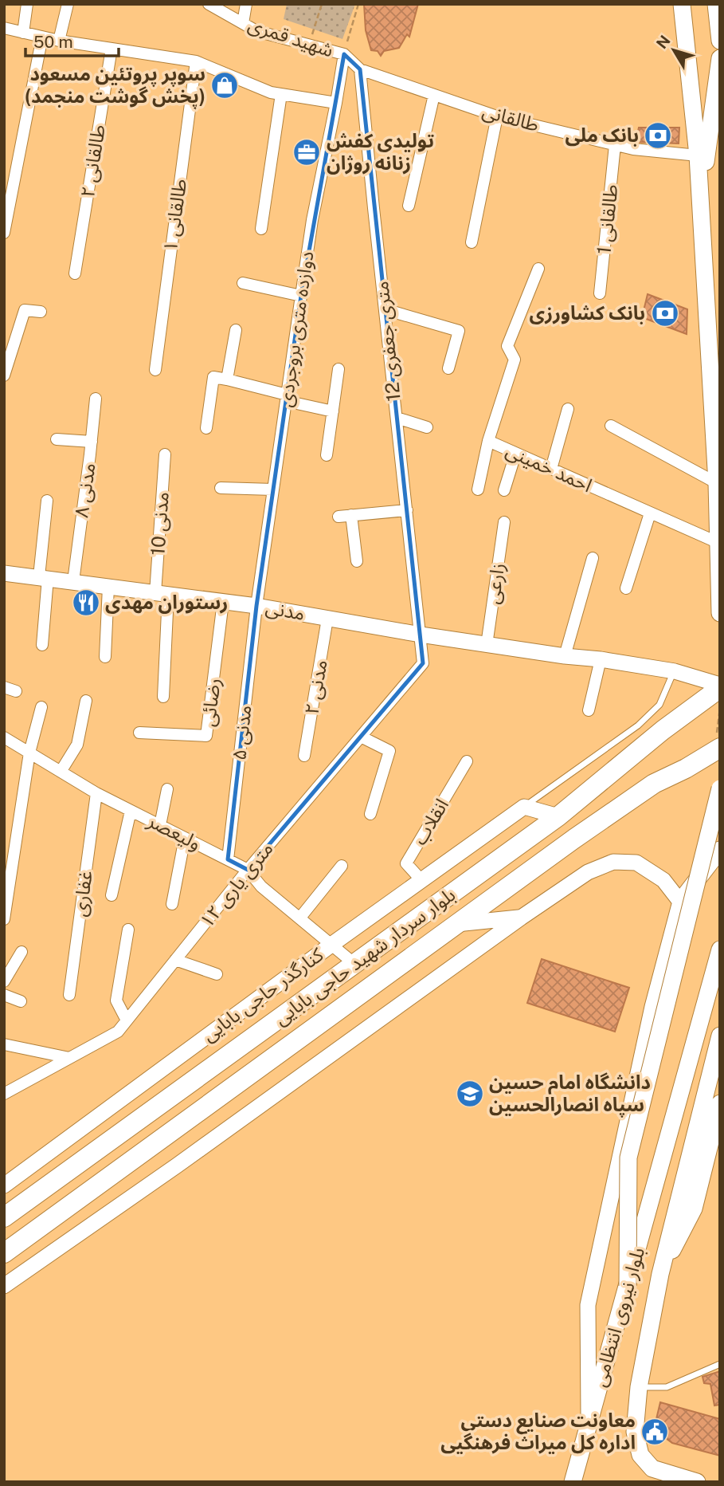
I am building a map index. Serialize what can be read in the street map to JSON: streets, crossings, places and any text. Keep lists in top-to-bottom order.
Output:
{
  "streets": {
    "highway": ["بلوار سردار شهید حاجی بابایی"],
    "main road": ["مدنی", "کنارگذر حاجی بابایی", "بلوار نیروی انتظامی"],
    "street": [
      "شهید قمری",
      "طالقانی",
      "طالقانی ۲",
      "طالقانی ۱",
      "طالقانی 1",
      "دوازده متری بروجردی",
      "12 متری جعفری",
      "احمد خمینی",
      "مدنی ۸",
      "مدنی 10",
      "زارعی",
      "مدنی ۲",
      "رضائی",
      "مدنی ۵",
      "انقلاب",
      "ولیعصر",
      "۱۲ متری یاری",
      "غفاری"
    ]
  },
  "crossings": [
    ["شهید قمری", "دوازده متری بروجردی"],
    ["طالقانی", "طالقانی 1"],
    ["طالقانی", "12 متری جعفری"],
    ["دوازده متری بروجردی", "مدنی"],
    ["دوازده متری بروجردی", "مدنی ۵"],
    ["12 متری جعفری", "مدنی"],
    ["12 متری جعفری", "۱۲ متری یاری"],
    ["مدنی ۸", "مدنی"],
    ["مدنی 10", "مدنی"],
    ["زارعی", "مدنی"],
    ["مدنی", "مدنی ۲"],
    ["مدنی", "رضائی"],
    ["مدنی", "مدنی ۵"],
    ["مدنی", "۱۲ متری یاری"],
    ["مدنی", "بلوار سردار شهید حاجی بابایی"],
    ["مدنی ۵", "ولیعصر"],
    ["انقلاب", "کنارگذر حاجی بابایی"],
    ["ولیعصر", "۱۲ متری یاری"],
    ["ولیعصر", "غفاری"],
    ["ولیعصر", "بلوار سردار شهید حاجی بابایی"],
    ["ولیعصر", "کنارگذر حاجی بابایی"]
  ],
  "places": {
    "shop": ["سوپر پروتئین مسعود (پخش گوشت منجمد)"],
    "bank": ["بانک ملی", "بانک کشاورزی"],
    "office": ["تولیدی کفش زنانه روژان"],
    "restaurant": ["رستوران مهدی"],
    "school or university": ["دانشگاه امام حسین سپاه انصارالحسین"],
    "public building": ["معاونت صنایع دستی اداره کل میراث فرهنگیی"]
  },
  "scale_bar": "50 m",
  "north": "top left"
}
